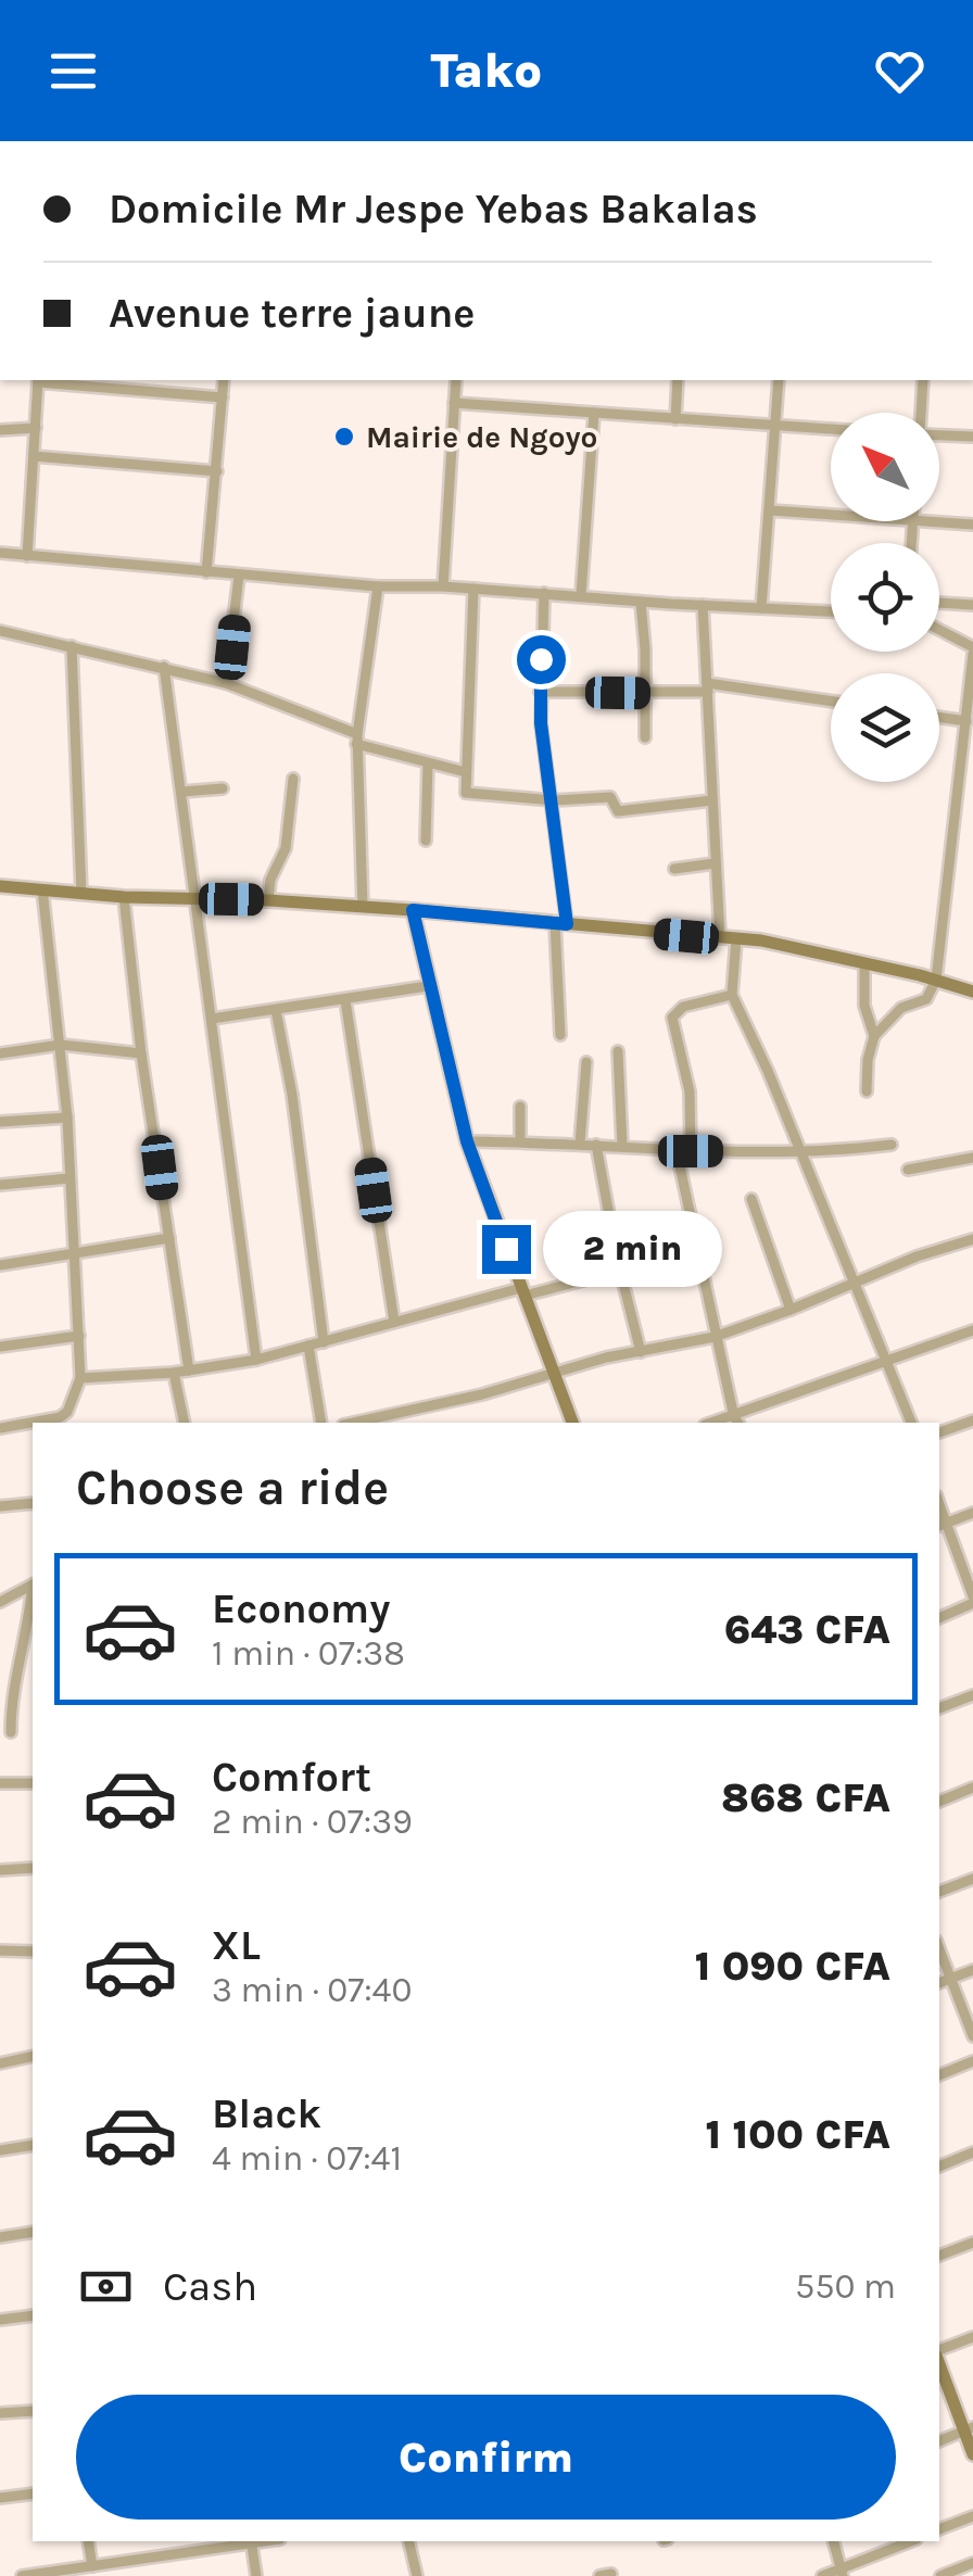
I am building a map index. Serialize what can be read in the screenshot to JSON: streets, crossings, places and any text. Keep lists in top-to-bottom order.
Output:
{
  "places": ["Mairie de Ngoyo"],
  "north": "top left",
  "page": {
    "header": "Tako",
    "banner": ["Domicile Mr Jespe Yebas Bakalas", "Avenue terre jaune"],
    "bubble": "2 min",
    "heading": "Choose a ride",
    "list": [
      {
        "name": "Economy",
        "note": "1 min · 07:38",
        "value": "643 CFA"
      },
      {
        "name": "Comfort",
        "note": "2 min · 07:39",
        "value": "868 CFA"
      },
      {
        "name": "XL",
        "note": "3 min · 07:40",
        "value": "1 090 CFA"
      },
      {
        "name": "Black",
        "note": "4 min · 07:41",
        "value": "1 100 CFA"
      }
    ],
    "pay": ["Cash", "550 m"],
    "buttons": "Confirm"
  }
}
